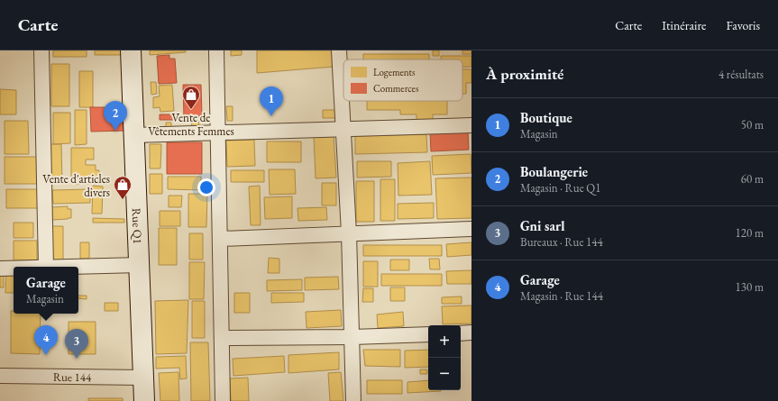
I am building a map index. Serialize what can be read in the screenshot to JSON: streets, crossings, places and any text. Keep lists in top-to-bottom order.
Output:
{
  "streets": {
    "street": ["Rue Q1", "Rue 144"]
  },
  "crossings": [
    ["Rue Q1", "Rue 144"]
  ],
  "places": {
    "shop": ["Vente de Vêtements Femmes", "Vente d'articles divers"]
  },
  "legend": ["Logements", "Commerces"],
  "page": {
    "header": "Carte",
    "nav": ["Carte", "Itinéraire", "Favoris"],
    "heading": ["À proximité", "4 résultats"],
    "pins": [
      "1",
      "2",
      "4",
      "3"
    ],
    "list": [
      {
        "mark": "1",
        "name": "Boutique",
        "note": "Magasin",
        "value": "50 m"
      },
      {
        "mark": "2",
        "name": "Boulangerie",
        "note": "Magasin · Rue Q1",
        "value": "60 m"
      },
      {
        "mark": "3",
        "name": "Gni sarl",
        "note": "Bureaux · Rue 144",
        "value": "120 m"
      },
      {
        "mark": "4",
        "name": "Garage",
        "note": "Magasin · Rue 144",
        "value": "130 m"
      }
    ],
    "popup": ["Garage", "Magasin"],
    "map_buttons": ["+", "−"]
  }
}
